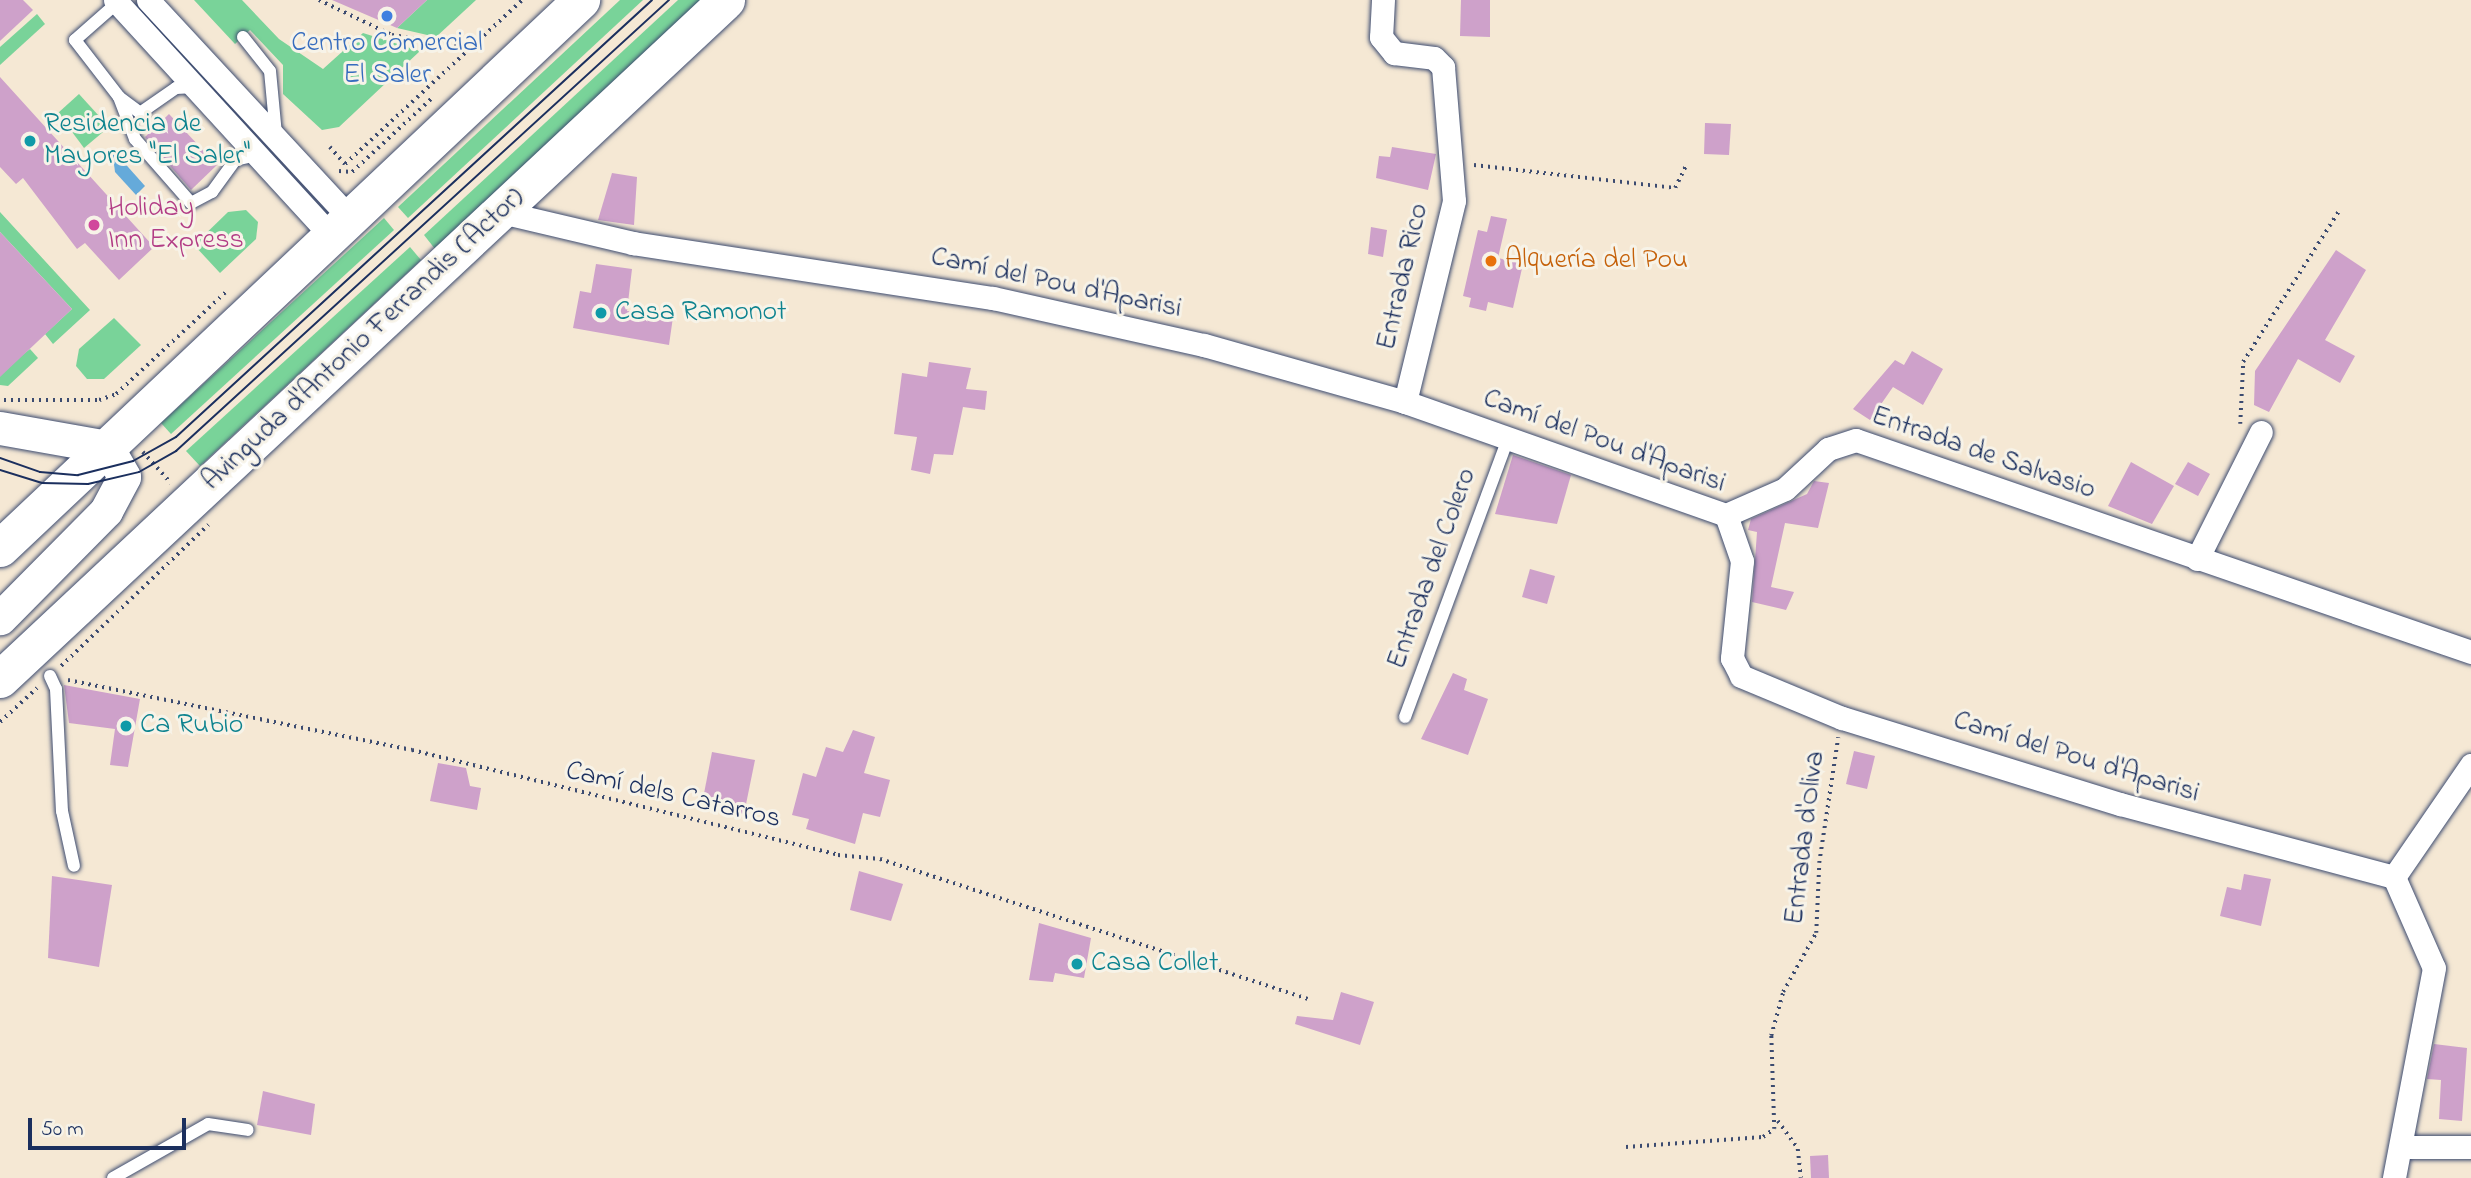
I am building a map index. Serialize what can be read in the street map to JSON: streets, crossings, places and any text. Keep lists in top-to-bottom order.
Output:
{
  "streets": {
    "main road": ["Avinguda d'Antonio Ferrandis (Actor)"],
    "street": ["Entrada Rico", "Camí del Pou d'Aparisi", "Entrada de Salvasio"],
    "lane": ["Entrada del Colero"],
    "path": ["Camí dels Catarros", "Entrada d'Oliva"]
  },
  "crossings": [
    ["Entrada Rico", "Camí del Pou d'Aparisi"],
    ["Camí del Pou d'Aparisi", "Avinguda d'Antonio Ferrandis (Actor)"],
    ["Camí del Pou d'Aparisi", "Entrada de Salvasio"],
    ["Camí del Pou d'Aparisi", "Entrada del Colero"],
    ["Camí del Pou d'Aparisi", "Entrada d'Oliva"]
  ],
  "places": [
    "Centro Comercial El Saler",
    "Residencia de Mayores \"El Saler\"",
    "Holiday Inn Express",
    "Alquería del Pou",
    "Casa Ramonot",
    "Ca Rubio",
    "Casa Collet"
  ],
  "scale_bar": "50 m"
}
